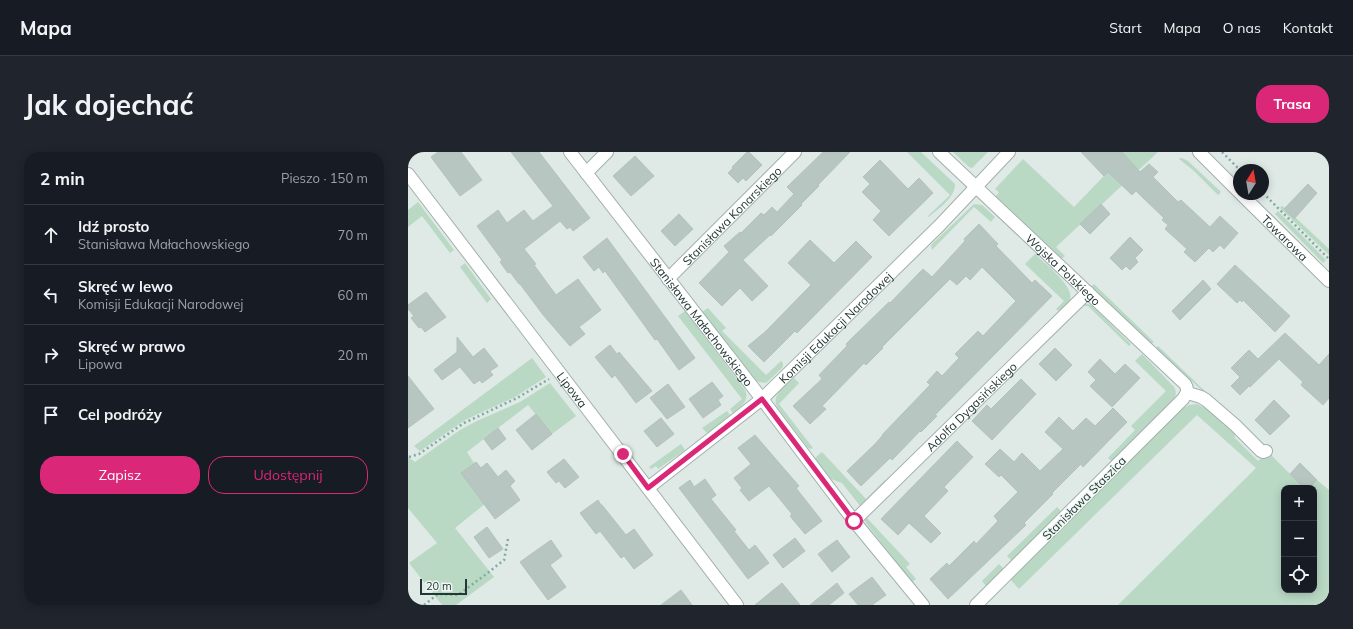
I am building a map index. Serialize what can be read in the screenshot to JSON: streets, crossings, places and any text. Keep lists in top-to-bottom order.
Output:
{
  "streets": {
    "street": [
      "Stanisława Konarskiego",
      "Towarowa",
      "Wojska Polskiego",
      "Stanisława Małachowskiego",
      "Komisji Edukacji Narodowej",
      "Lipowa",
      "Adolfa Dygasińskiego",
      "Stanisława Staszica"
    ]
  },
  "crossings": [
    ["Stanisława Konarskiego", "Stanisława Małachowskiego"],
    ["Wojska Polskiego", "Komisji Edukacji Narodowej"],
    ["Wojska Polskiego", "Adolfa Dygasińskiego"],
    ["Wojska Polskiego", "Stanisława Staszica"],
    ["Stanisława Małachowskiego", "Komisji Edukacji Narodowej"],
    ["Stanisława Małachowskiego", "Adolfa Dygasińskiego"],
    ["Komisji Edukacji Narodowej", "Lipowa"]
  ],
  "scale_bar": "20 m",
  "north": "top",
  "page": {
    "header": "Mapa",
    "nav": [
      "Start",
      "Mapa",
      "O nas",
      "Kontakt"
    ],
    "buttons": [
      "Trasa",
      ["Zapisz", "Udostępnij"]
    ],
    "title": "Jak dojechać",
    "heading": ["2 min", "Pieszo · 150 m"],
    "list": [
      ["Idź prosto", "Stanisława Małachowskiego", "70 m"],
      ["Skręć w lewo", "Komisji Edukacji Narodowej", "60 m"],
      ["Skręć w prawo", "Lipowa", "20 m"],
      "Cel podróży"
    ],
    "map_buttons": ["+", "−"],
    "scale": "20 m"
  }
}
